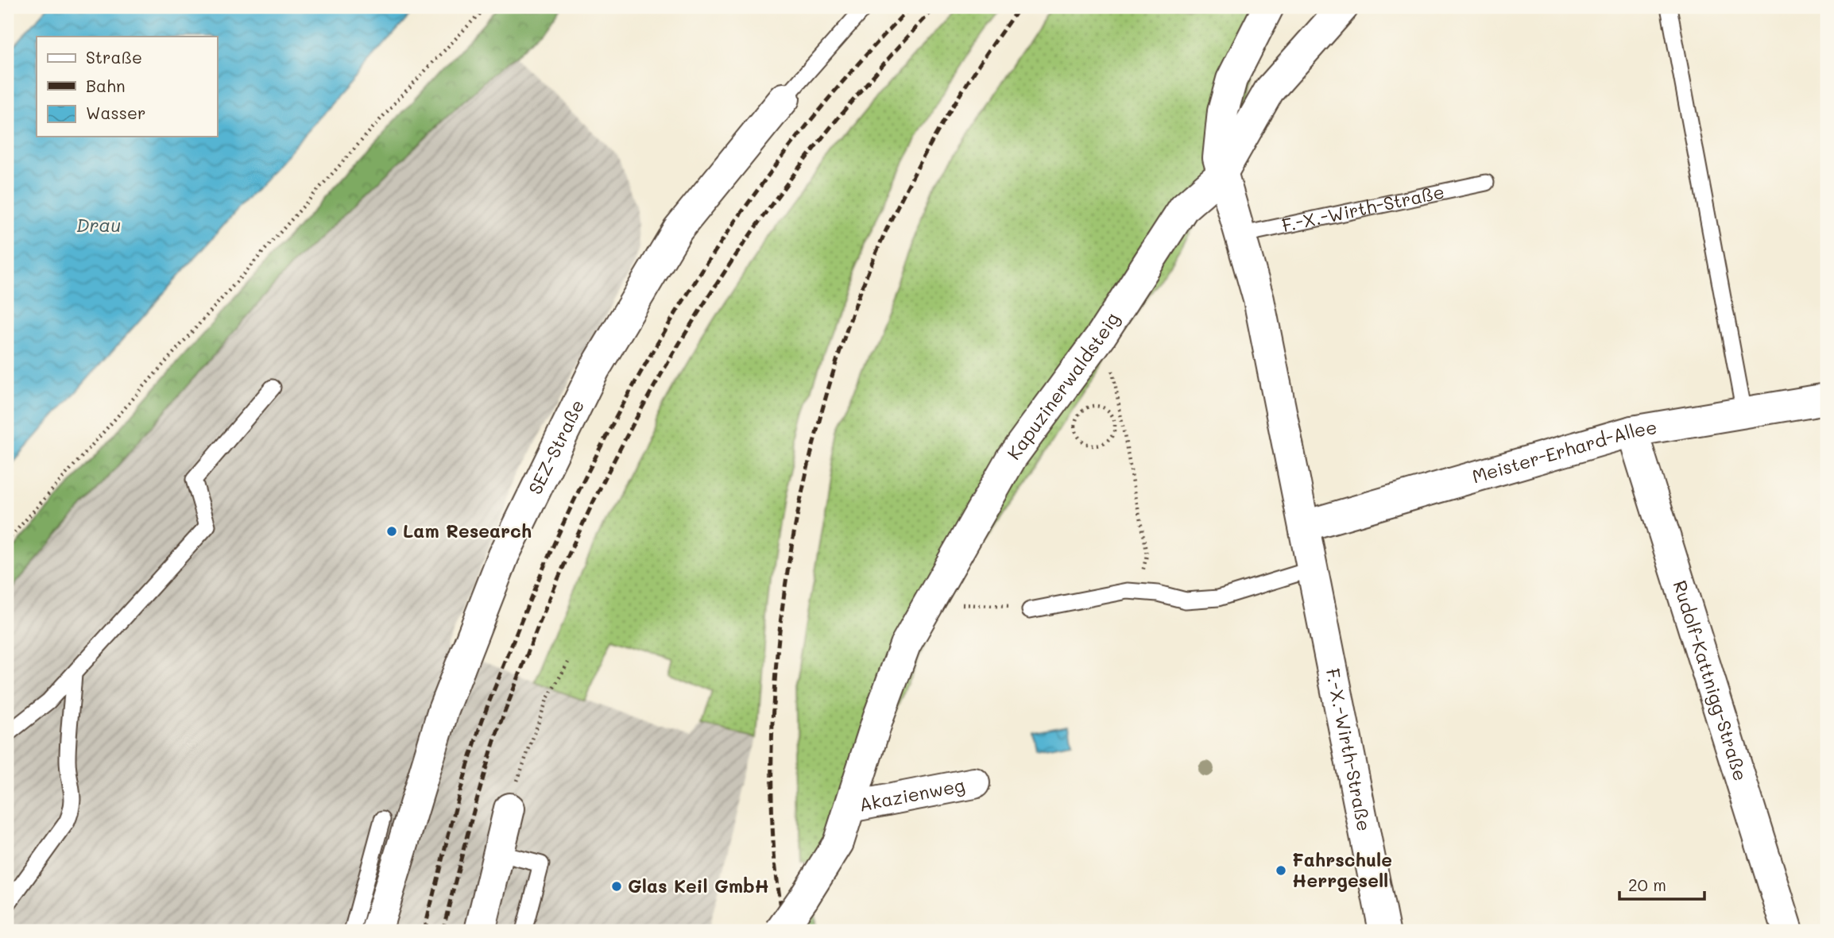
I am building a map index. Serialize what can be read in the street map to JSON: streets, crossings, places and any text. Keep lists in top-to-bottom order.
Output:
{
  "streets": {
    "street": [
      "F.-X.-Wirth-Straße",
      "Kapuzinerwaldsteig",
      "SEZ-Straße",
      "Meister-Erhard-Allee",
      "Rudolf-Kattnigg-Straße",
      "Akazienweg"
    ]
  },
  "crossings": [
    ["F.-X.-Wirth-Straße", "Kapuzinerwaldsteig"],
    ["F.-X.-Wirth-Straße", "Meister-Erhard-Allee"],
    ["Kapuzinerwaldsteig", "Akazienweg"],
    ["Meister-Erhard-Allee", "Rudolf-Kattnigg-Straße"]
  ],
  "water": ["Drau"],
  "places": ["Lam Research", "Fahrschule Herrgesell", "Glas Keil GmbH"],
  "legend": ["Straße", "Bahn", "Wasser"],
  "scale_bar": "20 m"
}
